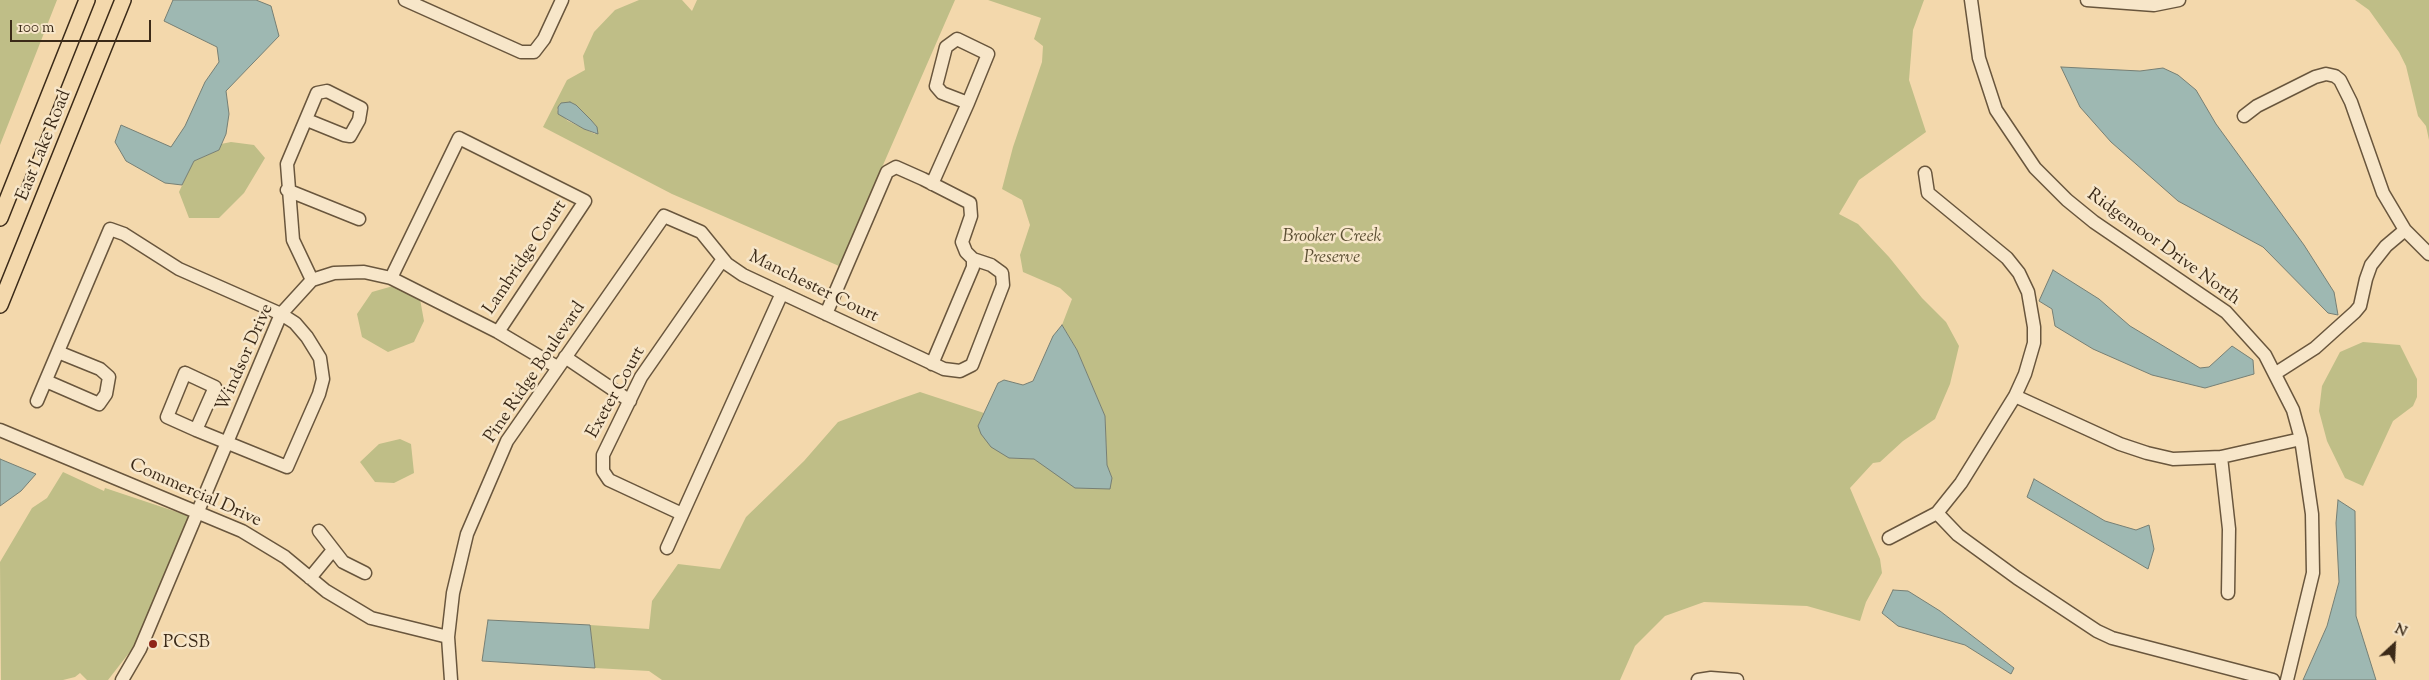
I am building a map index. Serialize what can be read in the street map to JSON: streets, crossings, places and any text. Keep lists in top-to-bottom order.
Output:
{
  "streets": {
    "main road": ["East Lake Road"],
    "street": [
      "Ridgemoor Drive North",
      "Lambridge Court",
      "Manchester Court",
      "Windsor Drive",
      "Pine Ridge Boulevard",
      "Exeter Court",
      "Commercial Drive"
    ]
  },
  "crossings": [
    ["Manchester Court", "Pine Ridge Boulevard"],
    ["Manchester Court", "Exeter Court"],
    ["Windsor Drive", "Commercial Drive"],
    ["Pine Ridge Boulevard", "Commercial Drive"]
  ],
  "parks": ["Brooker Creek Preserve"],
  "places": ["PCSB"],
  "scale_bar": "100 m",
  "north": "top right"
}
